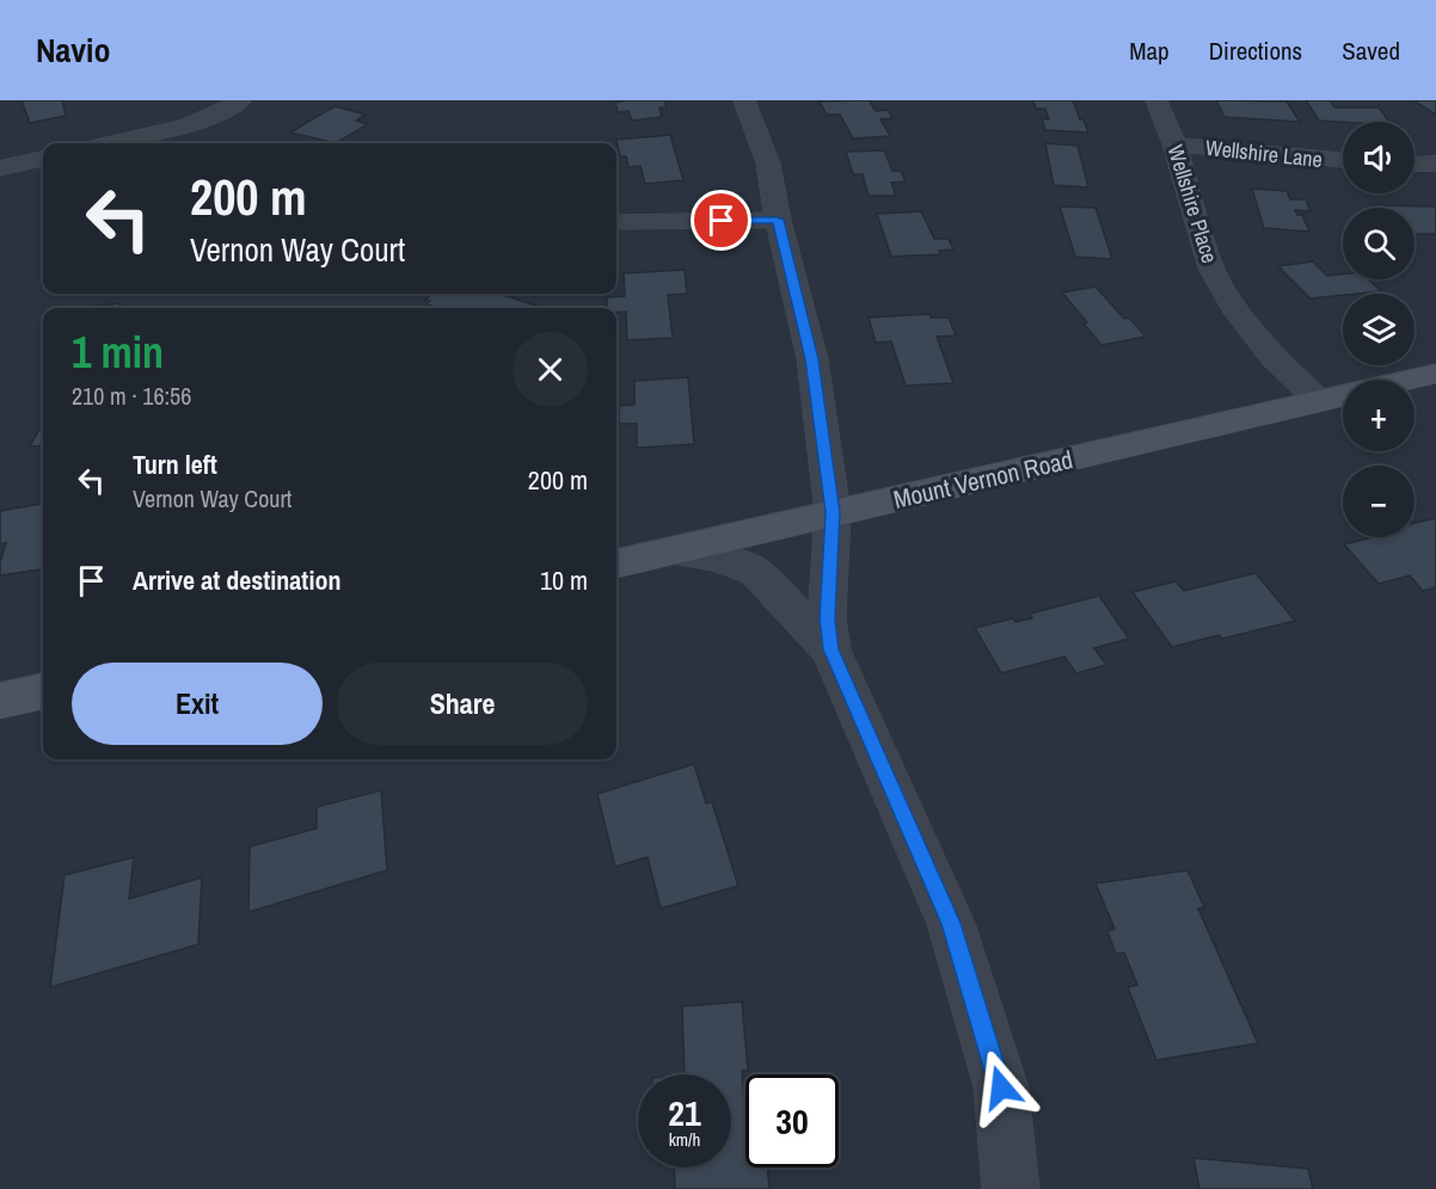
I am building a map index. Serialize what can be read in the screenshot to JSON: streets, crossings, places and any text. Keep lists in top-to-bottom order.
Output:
{
  "streets": {
    "main road": ["Mount Vernon Road"],
    "street": ["Wellshire Lane", "Wellshire Place"]
  },
  "crossings": [
    ["Wellshire Lane", "Wellshire Place"],
    ["Wellshire Place", "Mount Vernon Road"]
  ],
  "page": {
    "header": "Navio",
    "nav": ["Map", "Directions", "Saved"],
    "map_buttons": ["+", "−"],
    "turn": ["200 m", "Vernon Way Court"],
    "heading": ["1 min", "210 m · 16:56"],
    "list": [
      {
        "name": "Turn left",
        "note": "Vernon Way Court",
        "value": "200 m"
      },
      {
        "name": "Arrive at destination",
        "value": "10 m"
      }
    ],
    "buttons": ["Exit", "Share"],
    "speed": "21 km/h",
    "limit": "30"
  }
}
